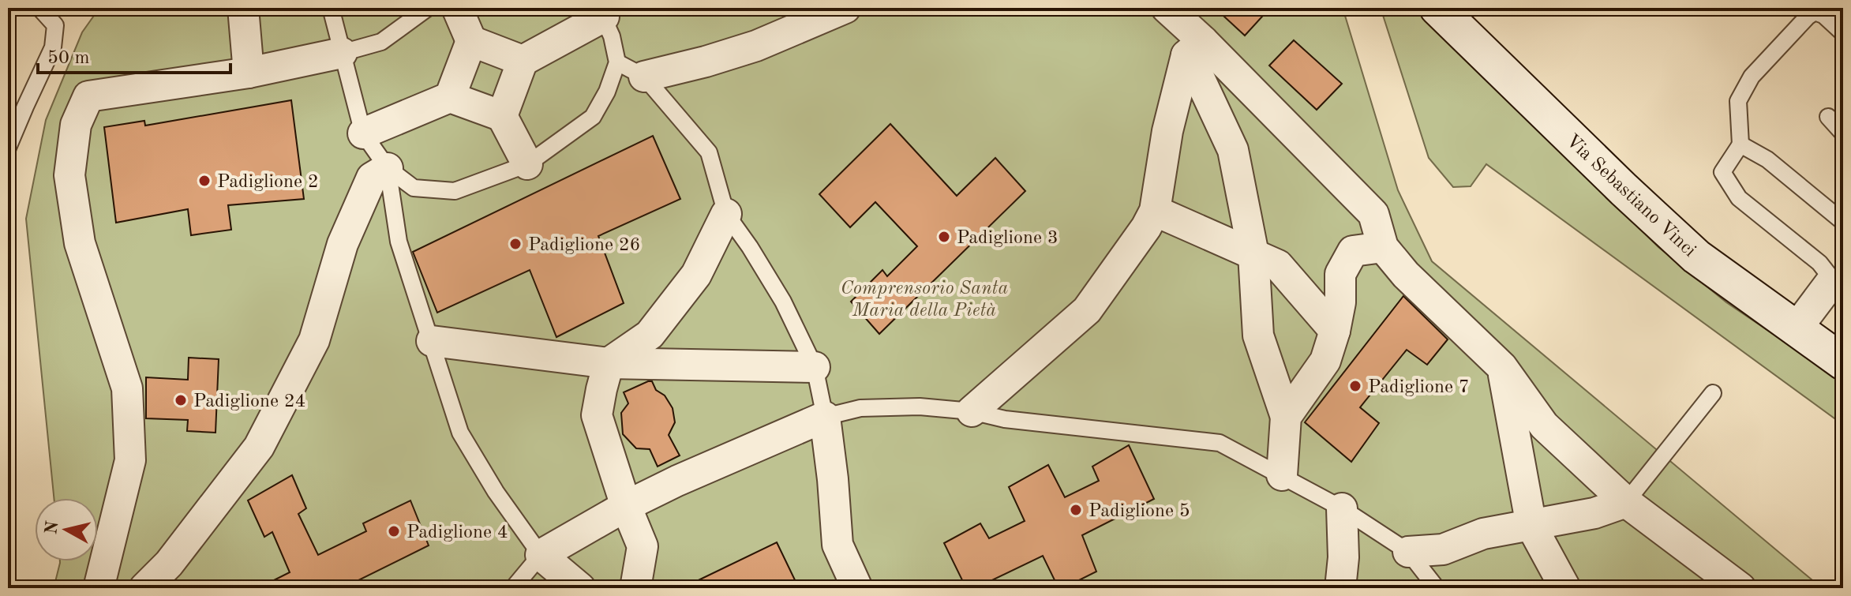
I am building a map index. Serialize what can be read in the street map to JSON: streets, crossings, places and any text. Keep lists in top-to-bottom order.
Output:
{
  "streets": {
    "street": ["Via Sebastiano Vinci"]
  },
  "parks": ["Comprensorio Santa Maria della Pietà"],
  "places": [
    "Padiglione 2",
    "Padiglione 3",
    "Padiglione 26",
    "Padiglione 7",
    "Padiglione 24",
    "Padiglione 5",
    "Padiglione 4"
  ],
  "scale_bar": "50 m",
  "north": "left"
}
